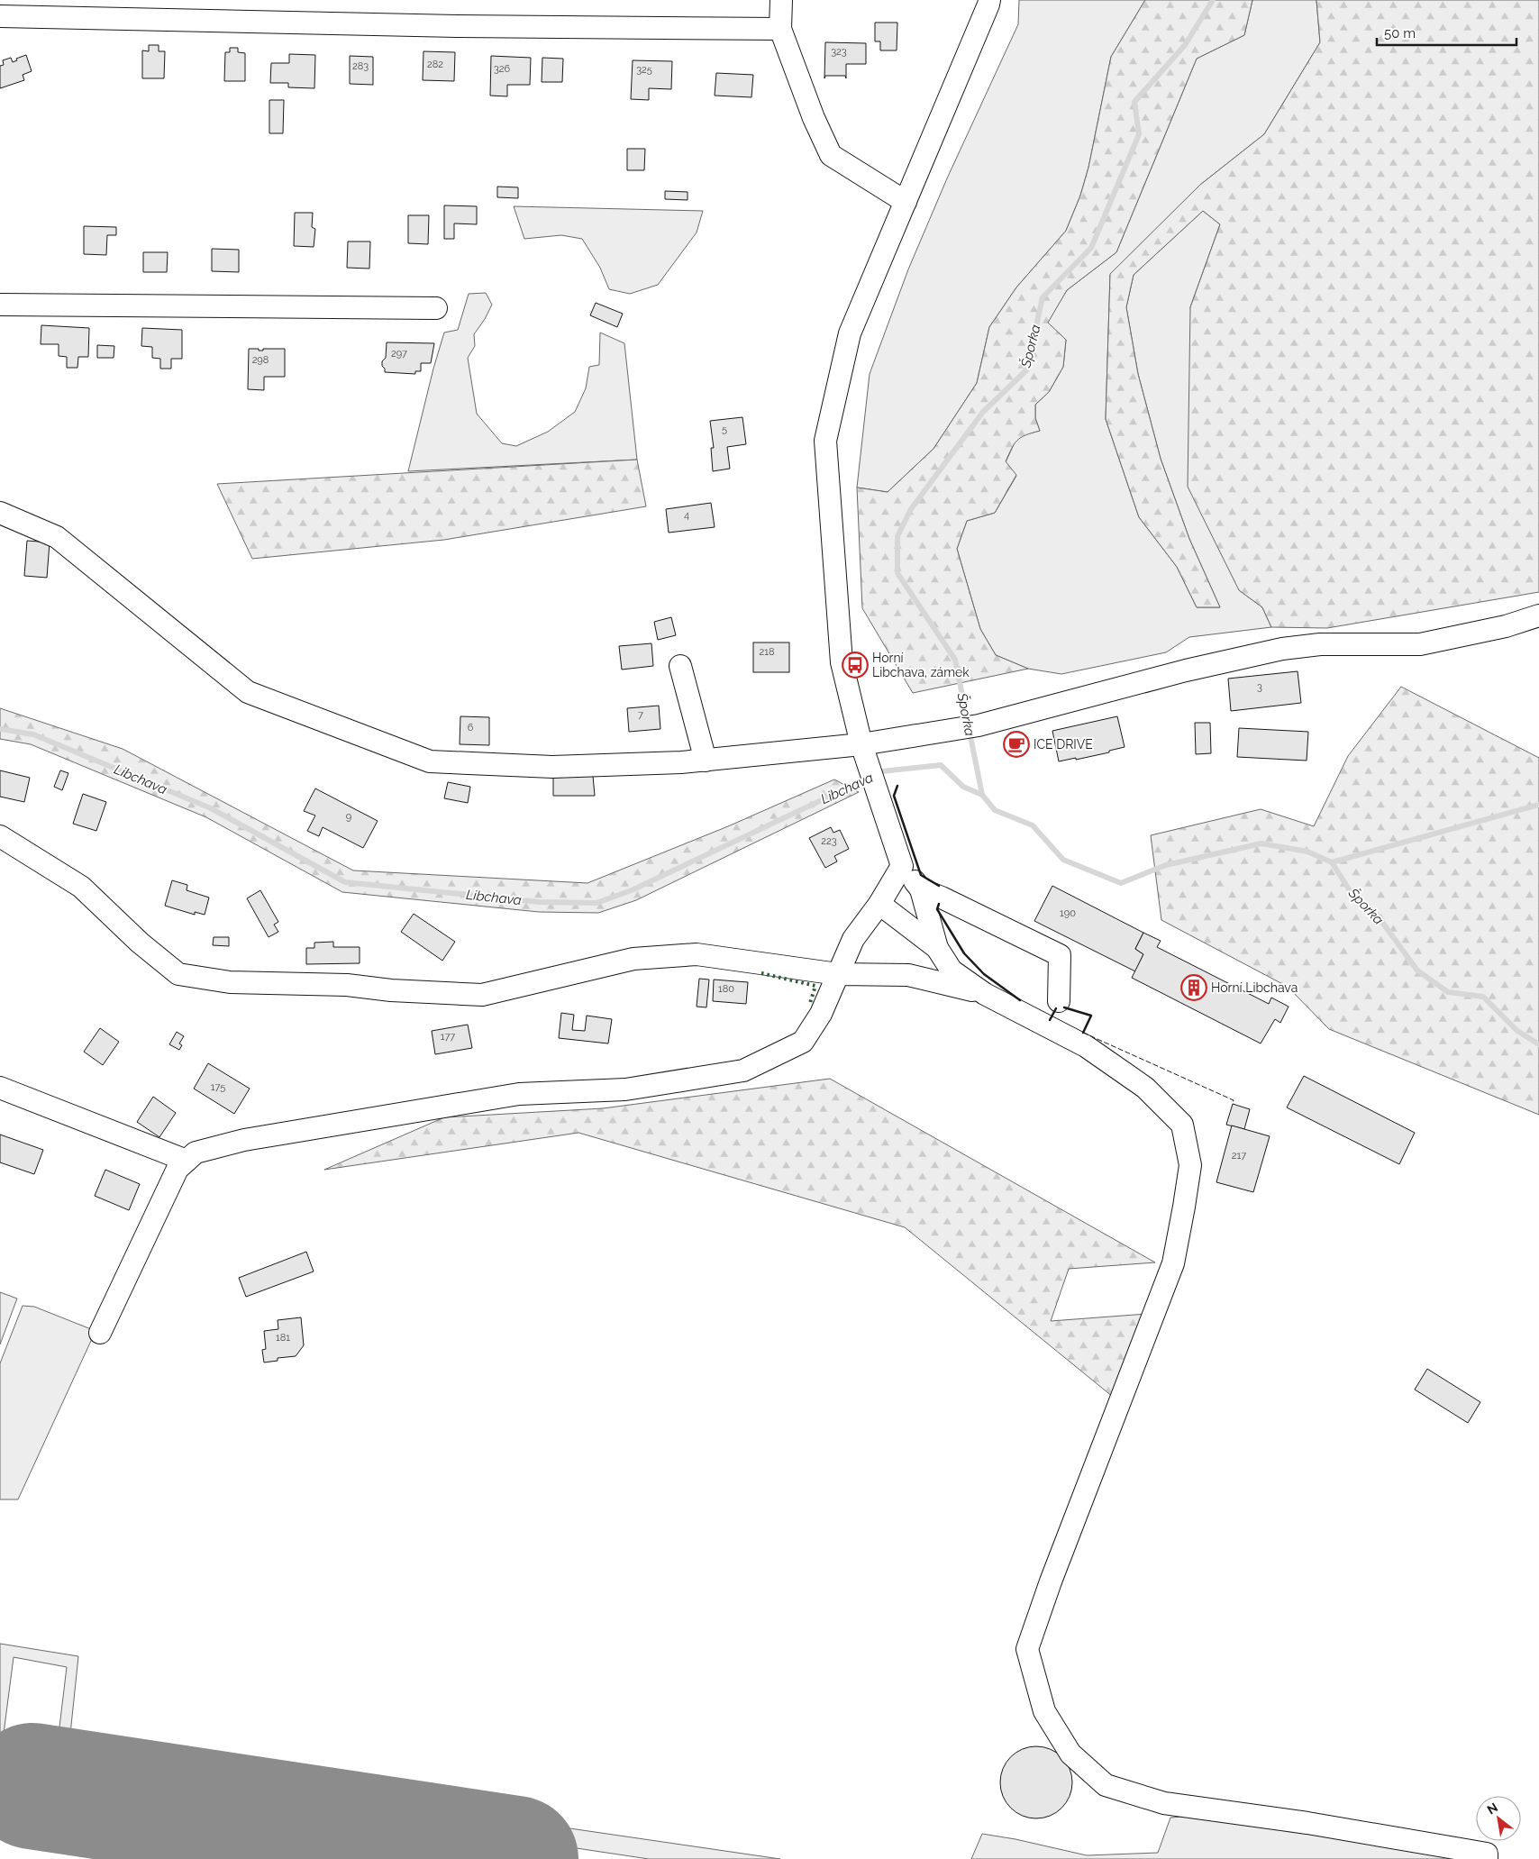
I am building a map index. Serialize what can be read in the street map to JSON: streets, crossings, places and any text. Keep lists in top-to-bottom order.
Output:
{
  "water": ["Šporka", "Libchava"],
  "places": {
    "bus stop": ["Horní Libchava, zámek"],
    "cafe": ["ICE DRIVE"],
    "building": ["Horní Libchava"]
  },
  "house_numbers": [
    "323",
    "282",
    "283",
    "326",
    "325",
    "297",
    "298",
    "5",
    "4",
    "218",
    "3",
    "7",
    "6",
    "9",
    "223",
    "190",
    "180",
    "177",
    "175",
    "217",
    "181"
  ],
  "scale_bar": "50 m",
  "north": "top left"
}
